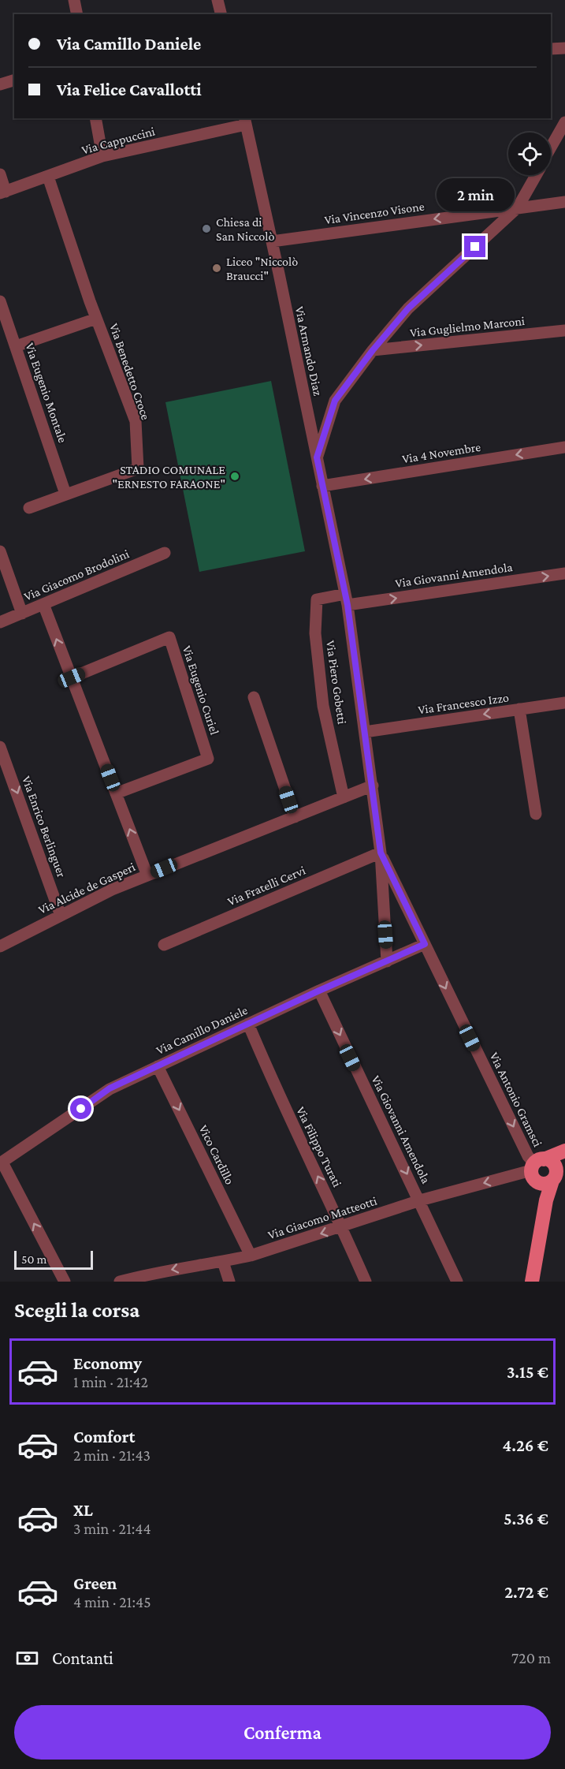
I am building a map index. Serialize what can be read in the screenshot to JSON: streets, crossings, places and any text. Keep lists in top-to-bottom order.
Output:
{
  "streets": {
    "street": [
      "Via Cappuccini",
      "Via Vincenzo Visone",
      "Via Guglielmo Marconi",
      "Via Armando Diaz",
      "Via Benedetto Croce",
      "Via Eugenio Montale",
      "Via 4 Novembre",
      "Via Giacomo Brodolini",
      "Via Giovanni Amendola",
      "Via Piero Gobetti",
      "Via Eugenio Curiel",
      "Via Francesco Izzo",
      "Via Enrico Berlinguer",
      "Via Fratelli Cervi",
      "Via Alcide de Gasperi",
      "Via Camillo Daniele",
      "Via Antonio Gramsci",
      "Via Filippo Turati",
      "Vico Cardillo",
      "Via Giacomo Matteotti"
    ]
  },
  "crossings": [
    ["Via Cappuccini", "Via Armando Diaz"],
    ["Via Cappuccini", "Via Benedetto Croce"],
    ["Via Vincenzo Visone", "Via Armando Diaz"],
    ["Via Armando Diaz", "Via 4 Novembre"],
    ["Via Armando Diaz", "Via Giovanni Amendola"],
    ["Via Armando Diaz", "Via Piero Gobetti"],
    ["Via Armando Diaz", "Via Francesco Izzo"],
    ["Via Armando Diaz", "Via Alcide de Gasperi"],
    ["Via Benedetto Croce", "Via Eugenio Montale"],
    ["Via Giovanni Amendola", "Via Piero Gobetti"],
    ["Via Giovanni Amendola", "Via Camillo Daniele"],
    ["Via Giovanni Amendola", "Via Giacomo Matteotti"],
    ["Via Piero Gobetti", "Via Alcide de Gasperi"],
    ["Via Enrico Berlinguer", "Via Alcide de Gasperi"],
    ["Via Fratelli Cervi", "Via Antonio Gramsci"],
    ["Via Camillo Daniele", "Via Antonio Gramsci"],
    ["Via Camillo Daniele", "Via Filippo Turati"],
    ["Via Camillo Daniele", "Vico Cardillo"],
    ["Via Antonio Gramsci", "Via Giacomo Matteotti"],
    ["Via Filippo Turati", "Via Giacomo Matteotti"],
    ["Vico Cardillo", "Via Giacomo Matteotti"]
  ],
  "one_way": [
    "Via Vincenzo Visone",
    "Via Guglielmo Marconi",
    "Via 4 Novembre",
    "Via Giovanni Amendola",
    "Via Francesco Izzo",
    "Via Antonio Gramsci",
    "Via Filippo Turati",
    "Vico Cardillo",
    "Via Giacomo Matteotti"
  ],
  "places": ["Chiesa di San Niccolò", "Liceo \"Niccolò Braucci\"", "STADIO COMUNALE \"ERNESTO FARAONE\""],
  "scale_bar": "50 m",
  "page": {
    "banner": ["Via Camillo Daniele", "Via Felice Cavallotti"],
    "bubble": "2 min",
    "scale": "50 m",
    "heading": "Scegli la corsa",
    "list": [
      {
        "name": "Economy",
        "note": "1 min · 21:42",
        "value": "3.15 €"
      },
      {
        "name": "Comfort",
        "note": "2 min · 21:43",
        "value": "4.26 €"
      },
      {
        "name": "XL",
        "note": "3 min · 21:44",
        "value": "5.36 €"
      },
      {
        "name": "Green",
        "note": "4 min · 21:45",
        "value": "2.72 €"
      }
    ],
    "pay": ["Contanti", "720 m"],
    "buttons": "Conferma"
  }
}
